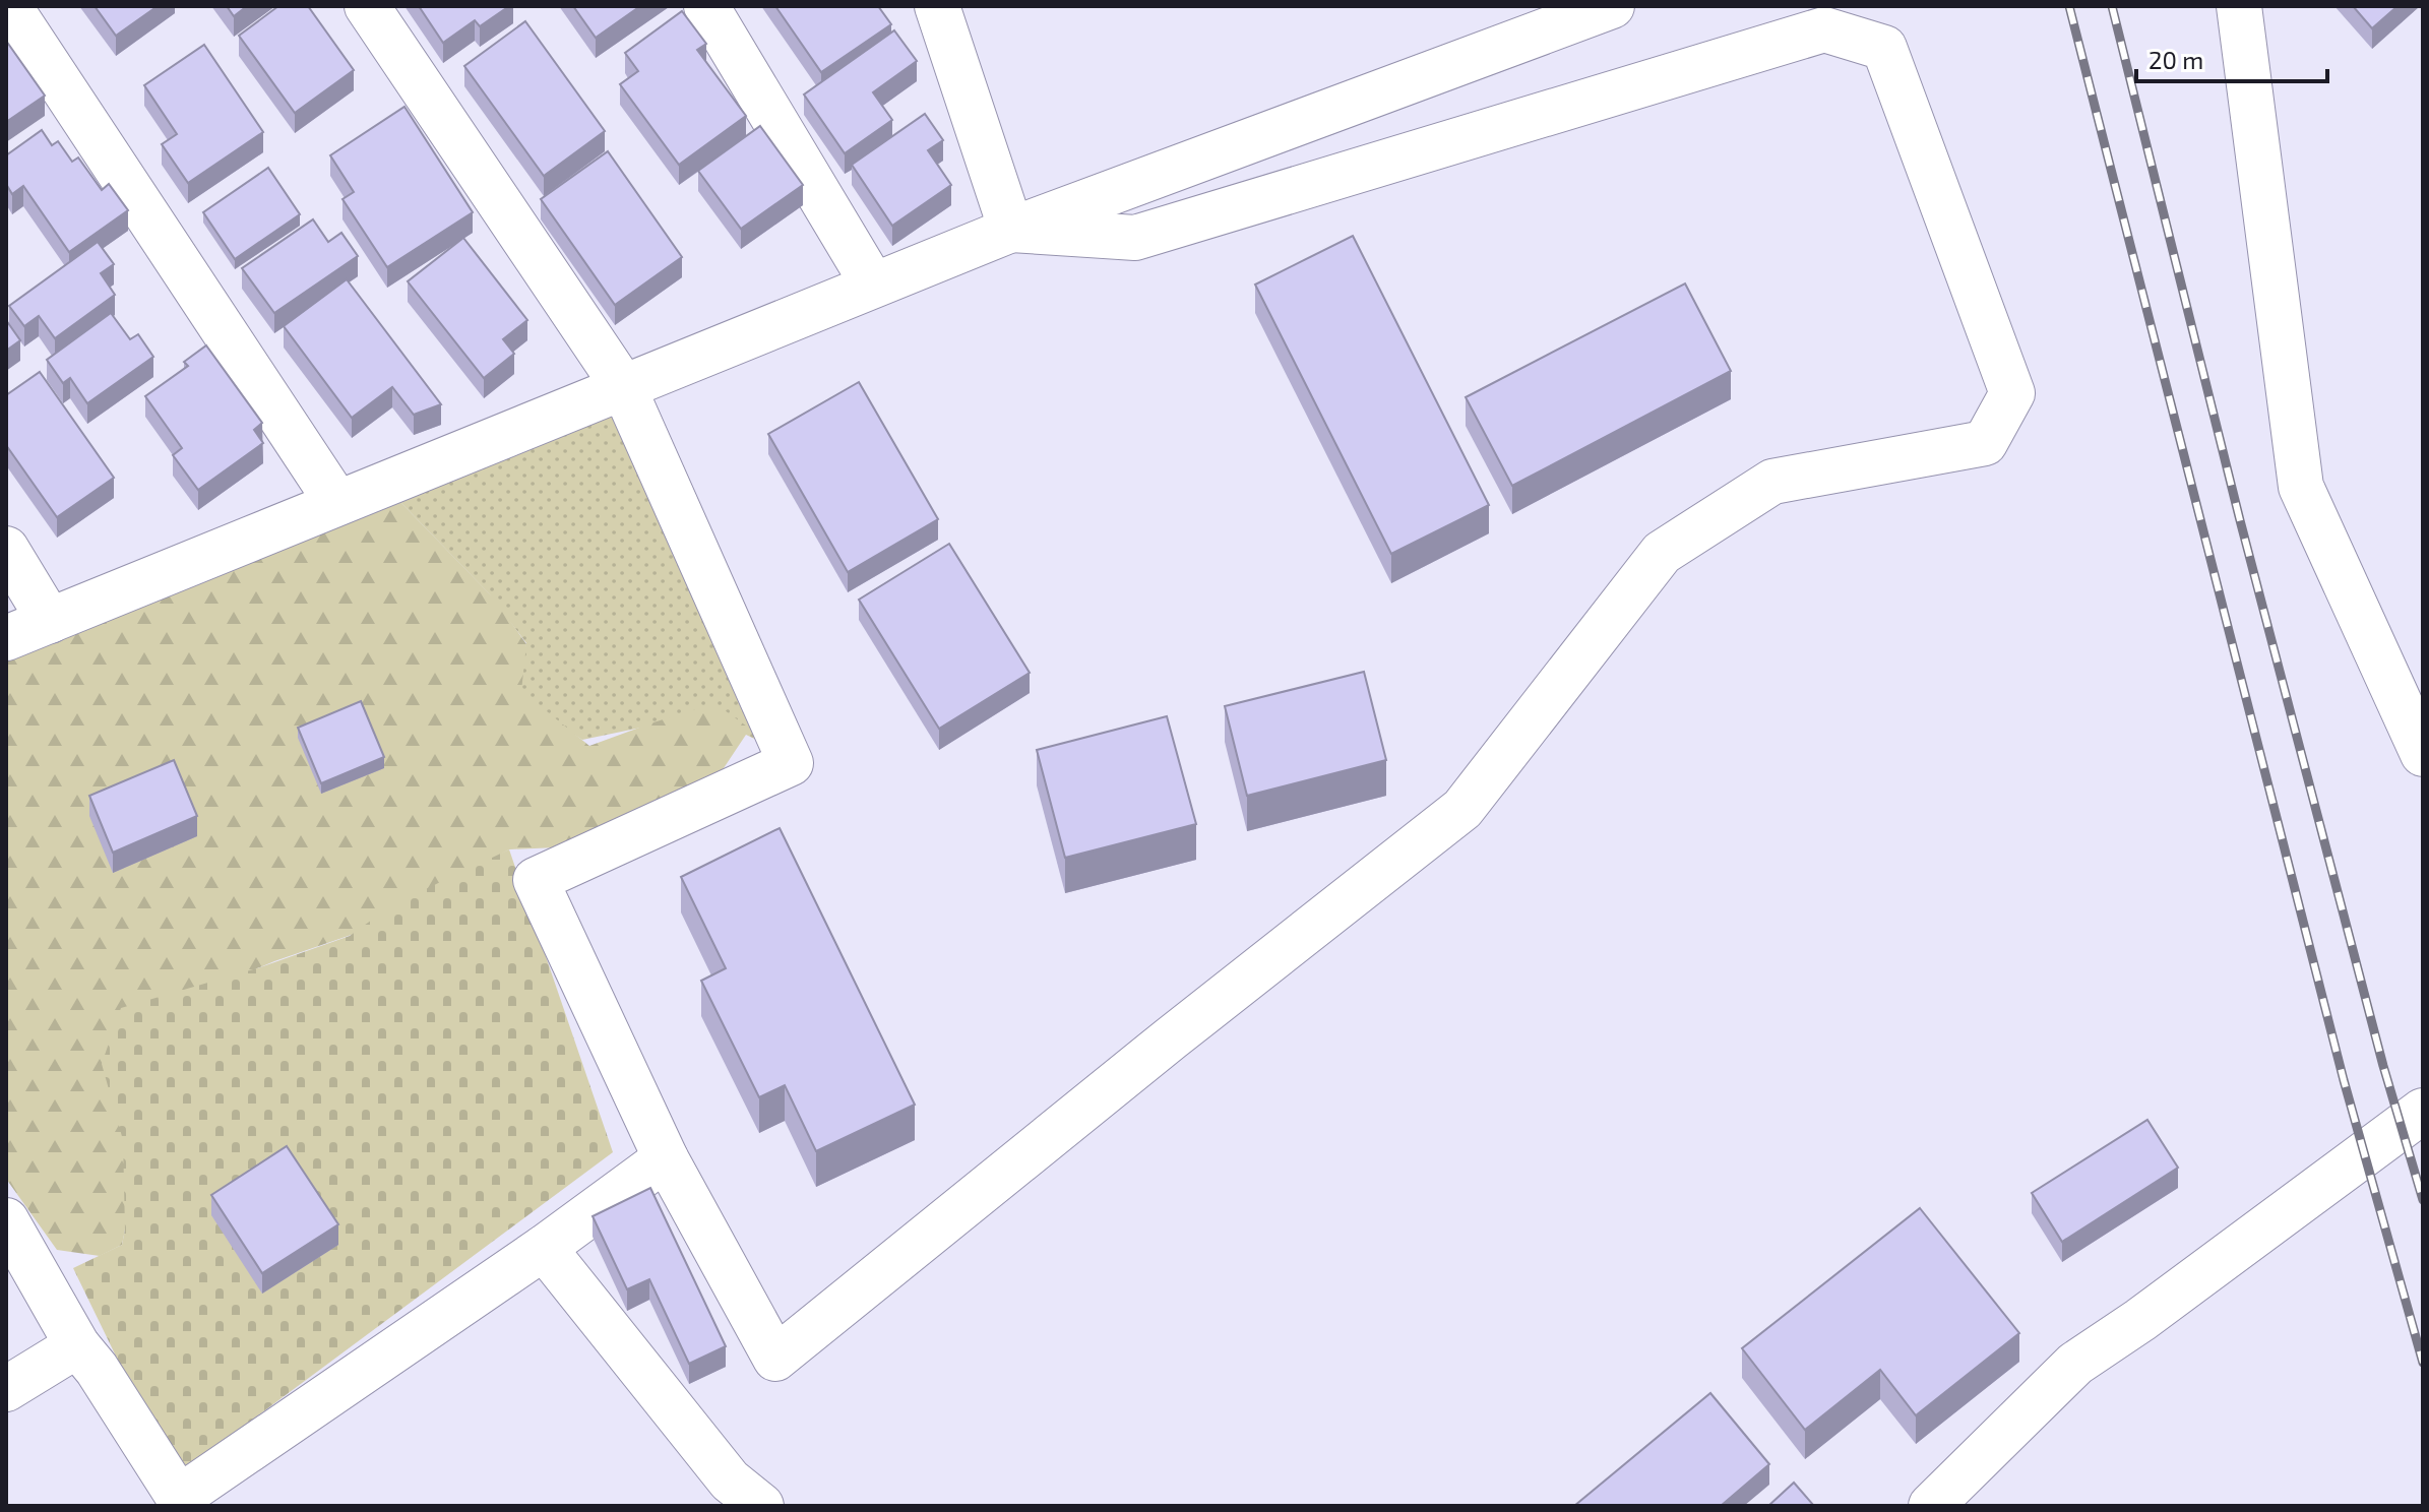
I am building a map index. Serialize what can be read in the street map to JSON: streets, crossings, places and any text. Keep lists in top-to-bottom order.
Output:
{
  "scale_bar": "20 m"
}
